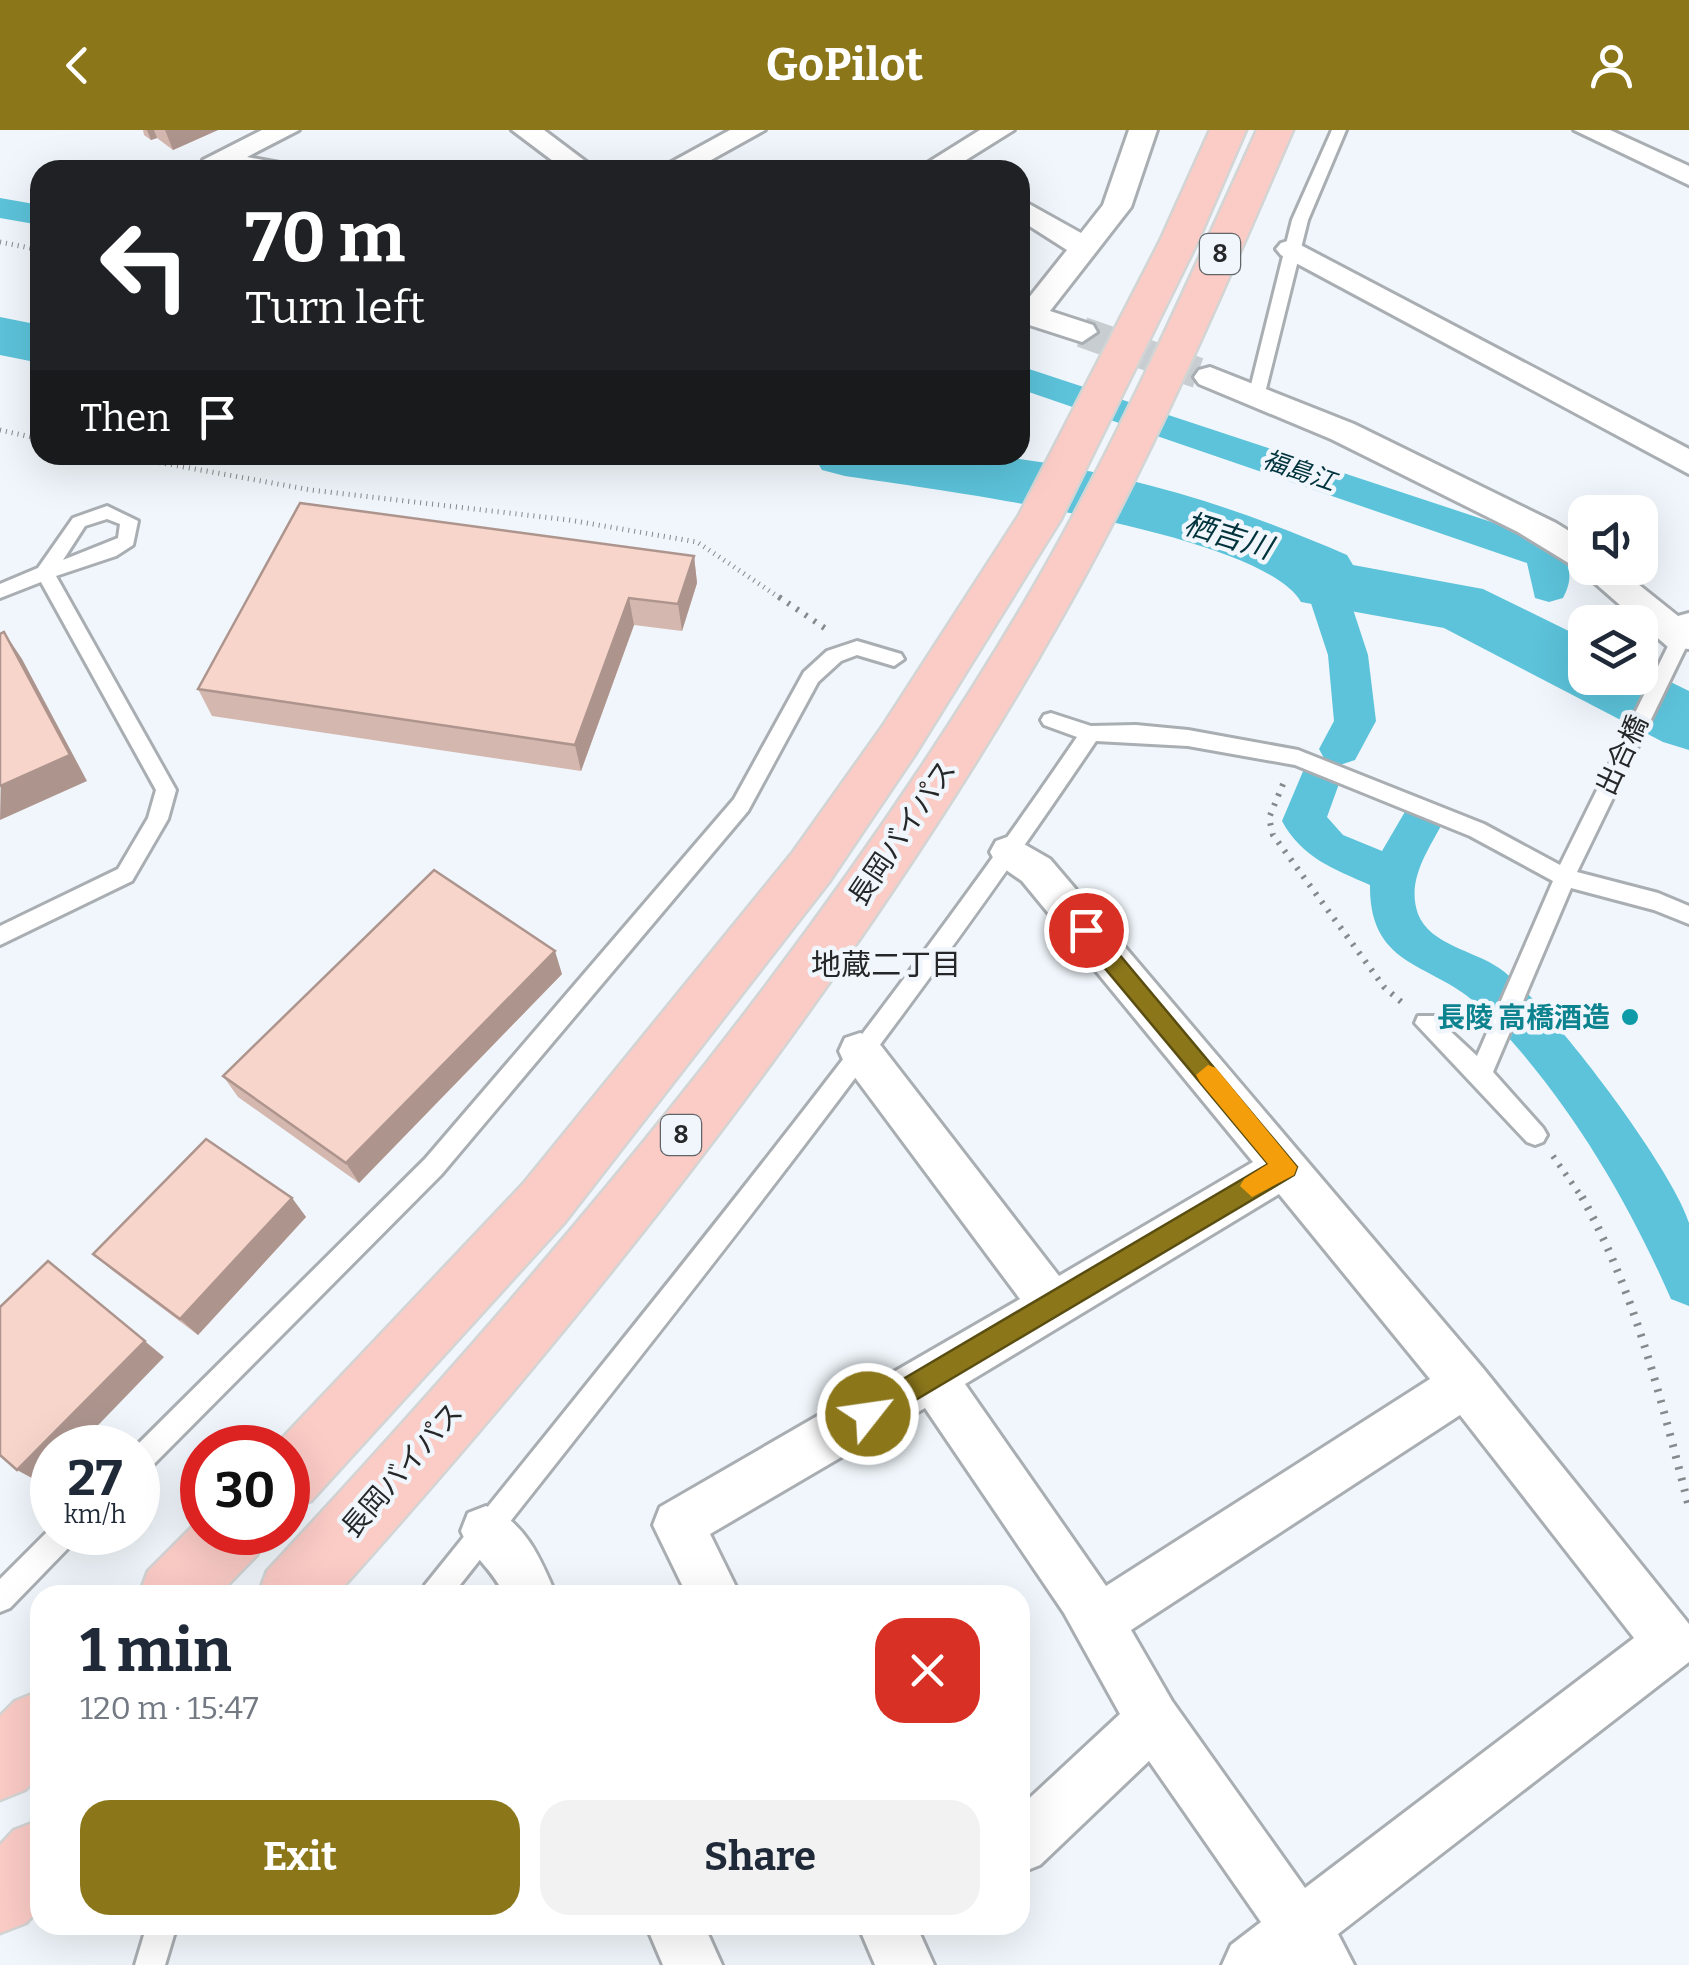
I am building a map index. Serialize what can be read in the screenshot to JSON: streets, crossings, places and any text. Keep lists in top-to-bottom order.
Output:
{
  "streets": {
    "highway": ["8", "長岡バイパス"],
    "lane": ["出合橋"]
  },
  "districts": ["地蔵二丁目"],
  "water": ["福島江", "栖吉川"],
  "places": ["長陵 高橋酒造"],
  "page": {
    "header": "GoPilot",
    "turn": ["70 m", "Turn left"],
    "then": "Then",
    "speed": "27 km/h",
    "limit": "30",
    "heading": ["1 min", "120 m · 15:47"],
    "buttons": ["Exit", "Share"]
  }
}
